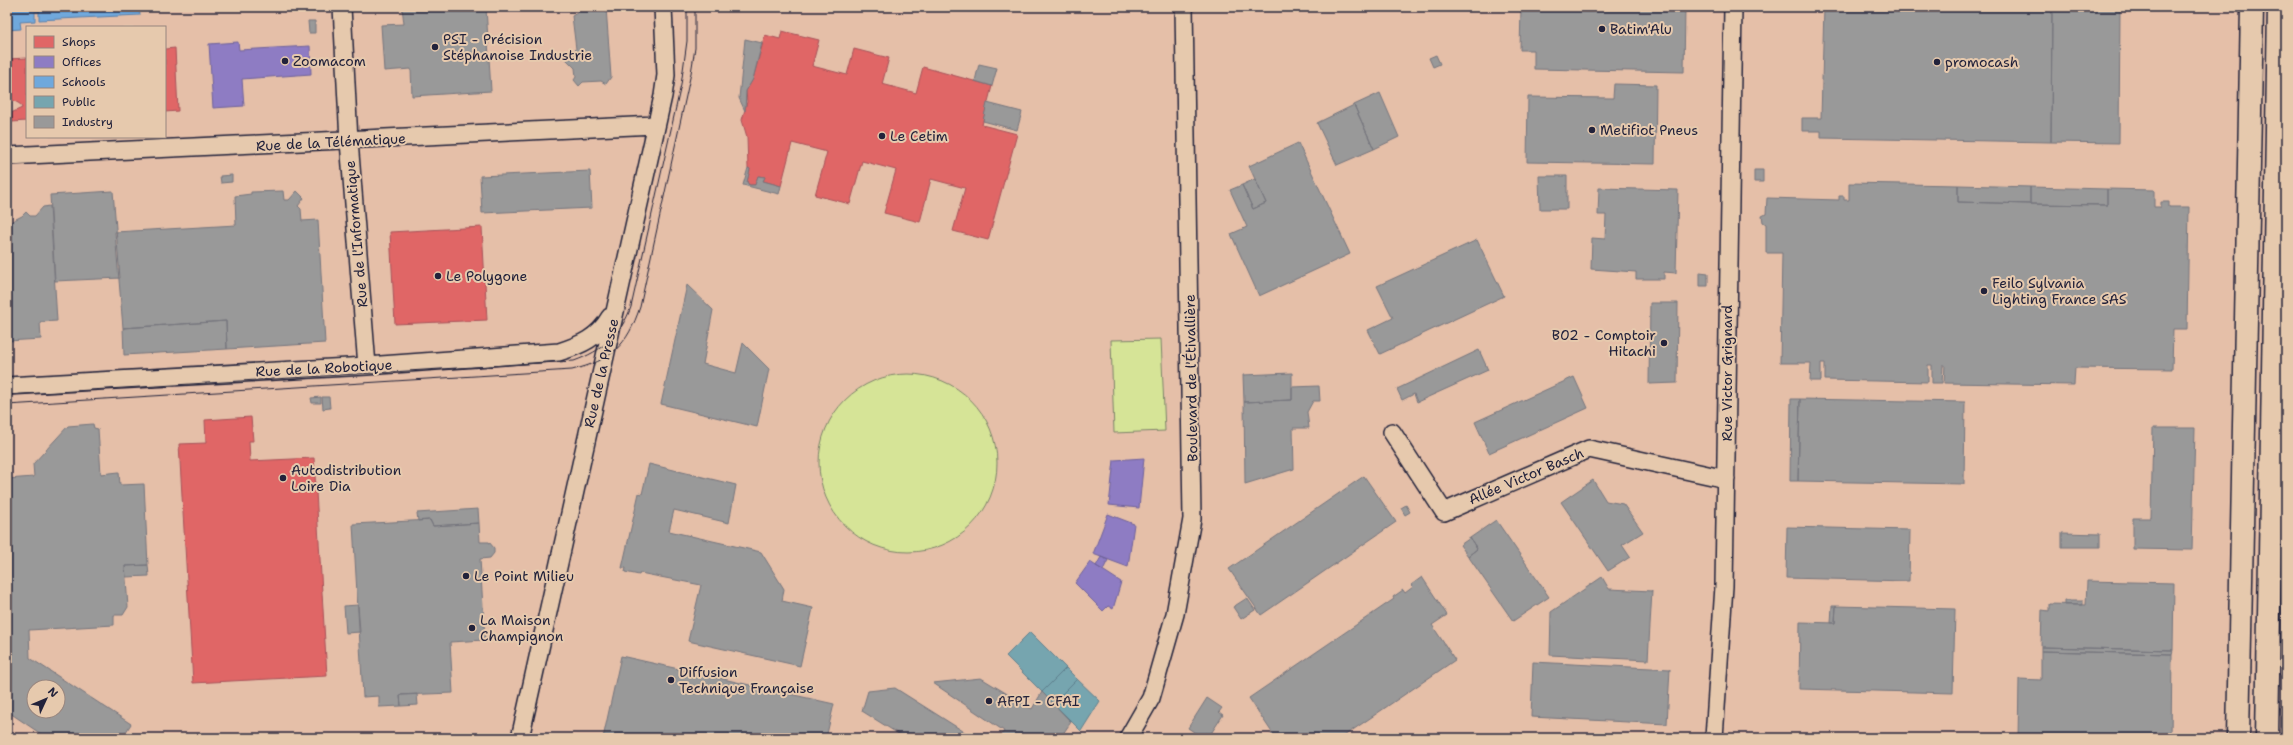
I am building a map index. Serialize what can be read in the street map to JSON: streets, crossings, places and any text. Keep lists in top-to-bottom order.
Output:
{
  "streets": {
    "street": [
      "Rue de la Télématique",
      "Rue de l'Informatique",
      "Rue de la Robotique",
      "Rue de la Presse",
      "Rue Victor Grignard",
      "Boulevard de l'Étivallière",
      "Allée Victor Basch"
    ]
  },
  "crossings": [
    ["Rue de la Télématique", "Rue de l'Informatique"],
    ["Rue de la Télématique", "Rue de la Presse"],
    ["Rue de l'Informatique", "Rue de la Robotique"],
    ["Rue de la Robotique", "Rue de la Presse"],
    ["Rue Victor Grignard", "Allée Victor Basch"]
  ],
  "places": [
    "Batim'Alu",
    "PSI - Précision Stéphanoise Industrie",
    "Zoomacom",
    "promocash",
    "Metifiot Pneus",
    "Le Cetim",
    "Le Polygone",
    "Feilo Sylvania Lighting France SAS",
    "B02 - Comptoir Hitachi",
    "Autodistribution Loire Dia",
    "Le Point Milieu",
    "La Maison Champignon",
    "Diffusion Technique Française",
    "AFPI - CFAI"
  ],
  "legend": [
    "Shops",
    "Offices",
    "Schools",
    "Public",
    "Industry"
  ],
  "north": "top right"
}
